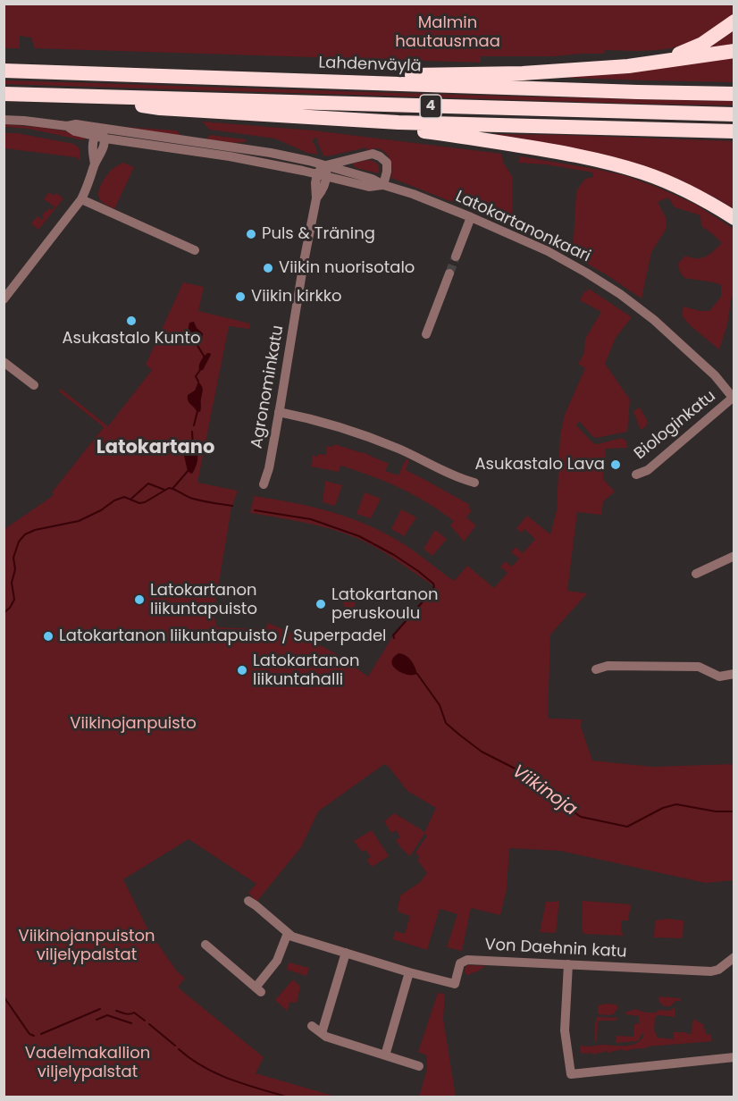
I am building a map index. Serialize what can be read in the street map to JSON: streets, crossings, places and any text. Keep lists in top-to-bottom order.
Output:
{
  "streets": {
    "highway": ["Lahdenväylä", "4"],
    "street": [
      "Latokartanonkaari",
      "Agronominkatu",
      "Biologinkatu",
      "Von Daehnin katu"
    ]
  },
  "crossings": [
    ["Latokartanonkaari", "Agronominkatu"],
    ["Latokartanonkaari", "Biologinkatu"]
  ],
  "districts": ["Latokartano"],
  "water": ["Viikinoja"],
  "parks": [
    "Malmin hautausmaa",
    "Viikinojanpuisto",
    "Viikinojanpuiston viljelypalstat",
    "Vadelmakallion viljelypalstat"
  ],
  "places": [
    "Puls & Träning",
    "Viikin nuorisotalo",
    "Viikin kirkko",
    "Asukastalo Kunto",
    "Asukastalo Lava",
    "Latokartanon liikuntapuisto",
    "Latokartanon peruskoulu",
    "Latokartanon liikuntapuisto / Superpadel",
    "Latokartanon liikuntahalli"
  ]
}
